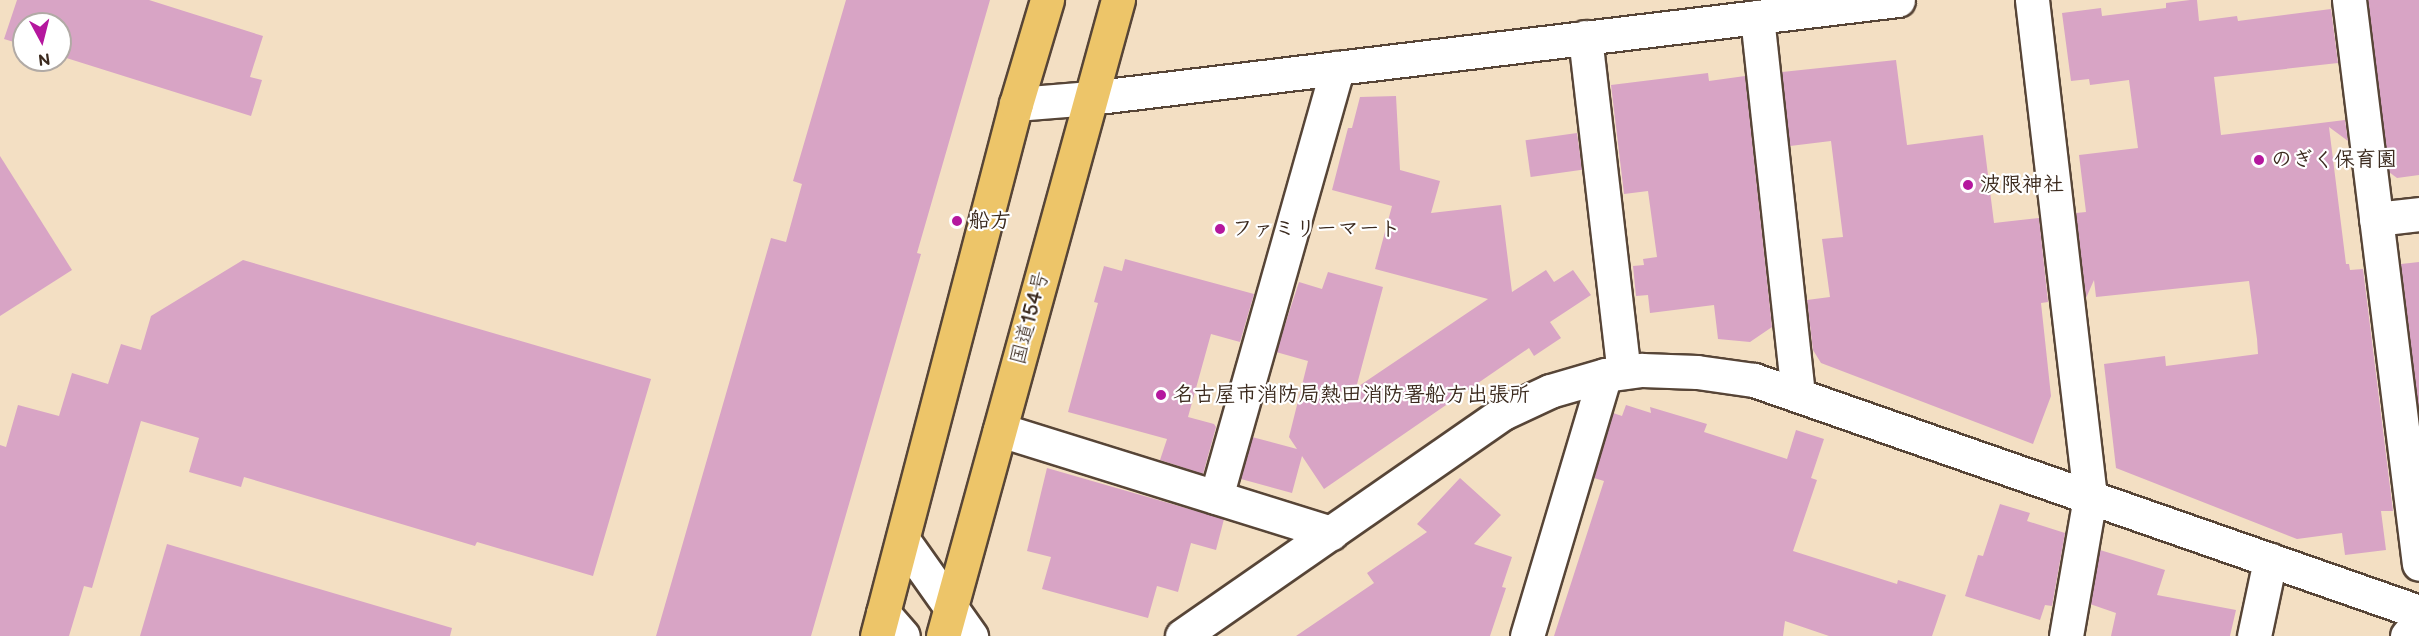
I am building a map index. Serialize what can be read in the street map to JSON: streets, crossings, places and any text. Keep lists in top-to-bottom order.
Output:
{
  "streets": {
    "highway": ["国道154号"]
  },
  "places": [
    "のぎく保育園",
    "波限神社",
    "船方",
    "ファミリーマート",
    "名古屋市消防局熱田消防署船方出張所"
  ],
  "north": "bottom"
}
